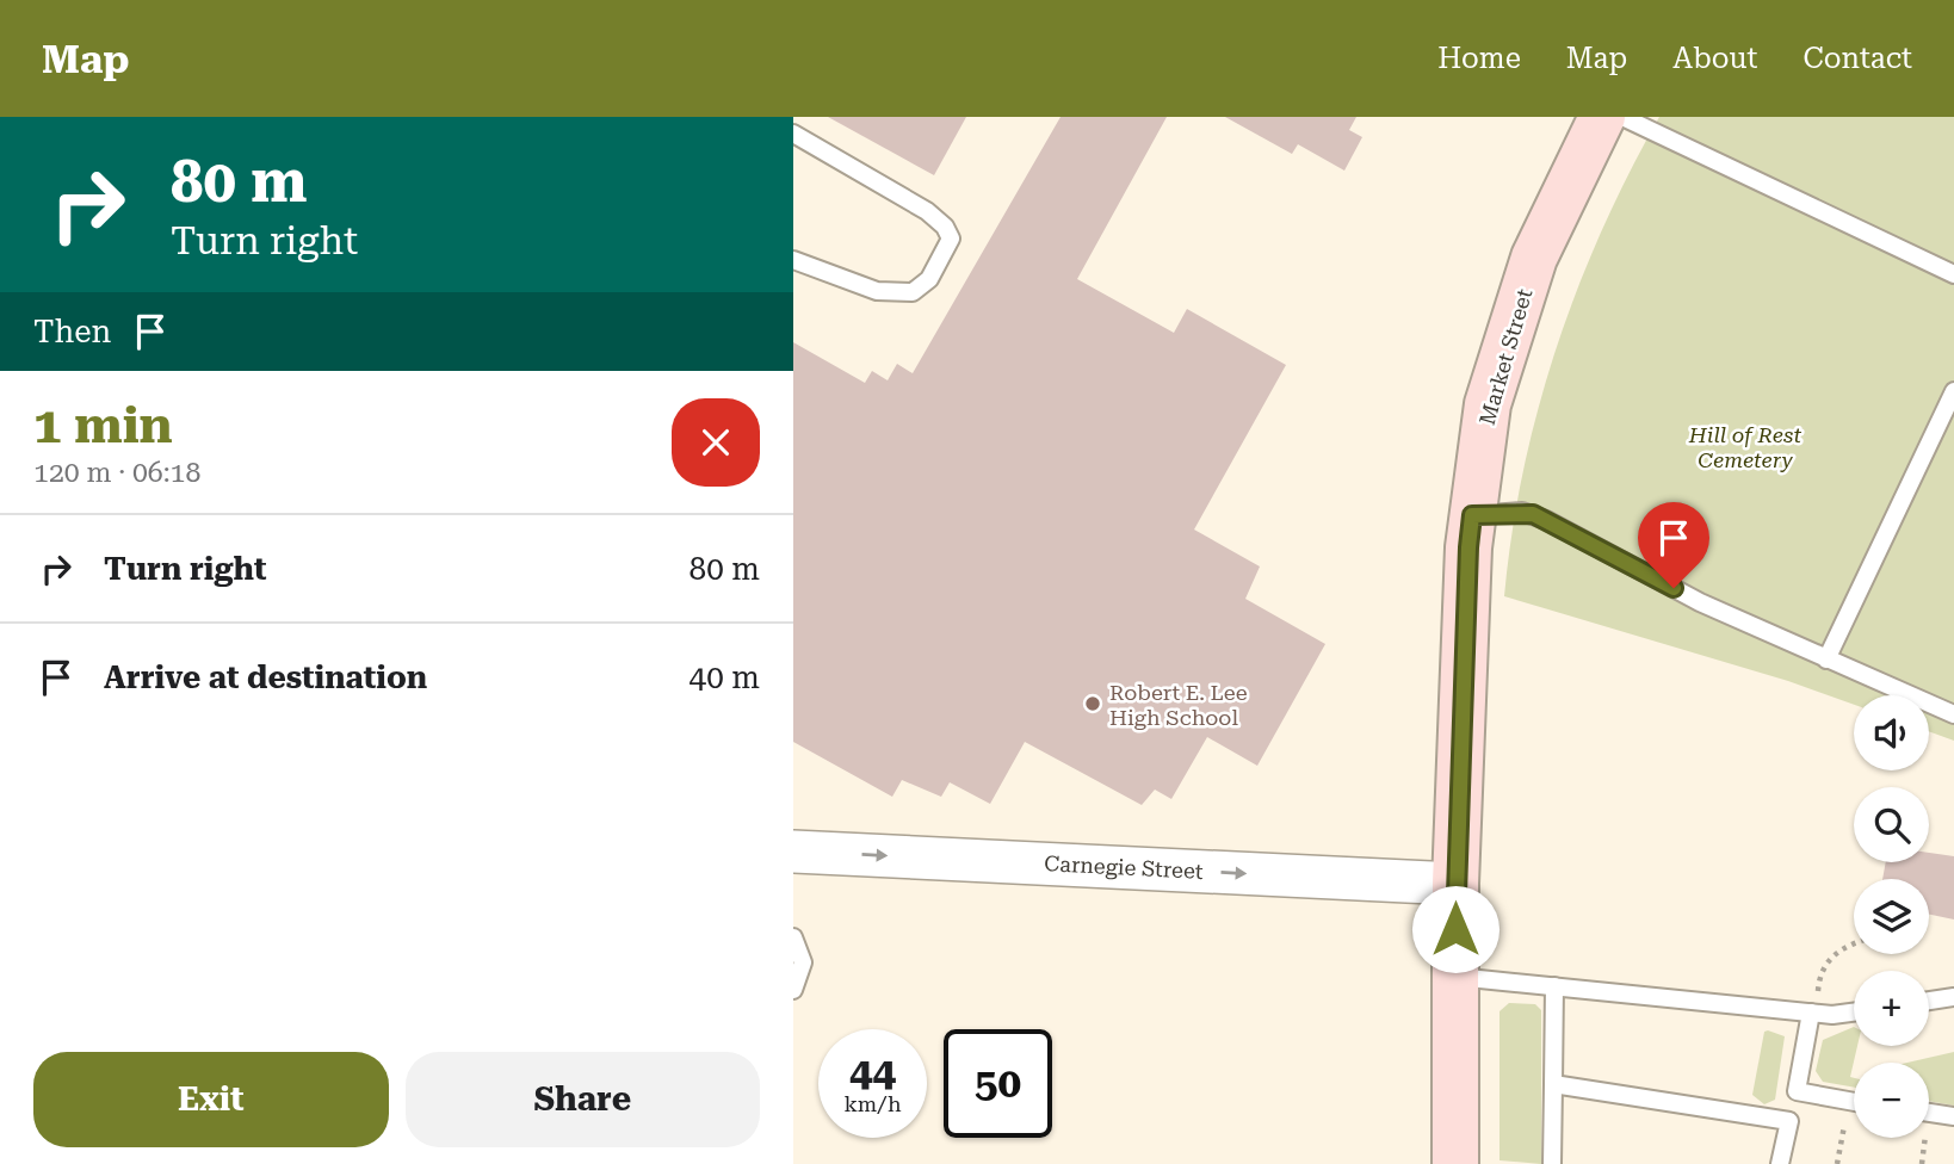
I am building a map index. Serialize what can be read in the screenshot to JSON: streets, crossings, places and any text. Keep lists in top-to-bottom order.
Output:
{
  "streets": {
    "main road": ["Market Street"],
    "street": ["Carnegie Street"]
  },
  "crossings": [
    ["Market Street", "Carnegie Street"]
  ],
  "one_way": ["Carnegie Street"],
  "parks": ["Hill of Rest Cemetery"],
  "places": ["Robert E. Lee High School"],
  "page": {
    "header": "Map",
    "nav": [
      "Home",
      "Map",
      "About",
      "Contact"
    ],
    "turn": ["80 m", "Turn right"],
    "then": "Then",
    "heading": ["1 min", "120 m · 06:18"],
    "list": [
      {
        "name": "Turn right",
        "value": "80 m"
      },
      {
        "name": "Arrive at destination",
        "value": "40 m"
      }
    ],
    "map_buttons": ["+", "−"],
    "speed": "44 km/h",
    "limit": "50",
    "buttons": ["Exit", "Share"]
  }
}
